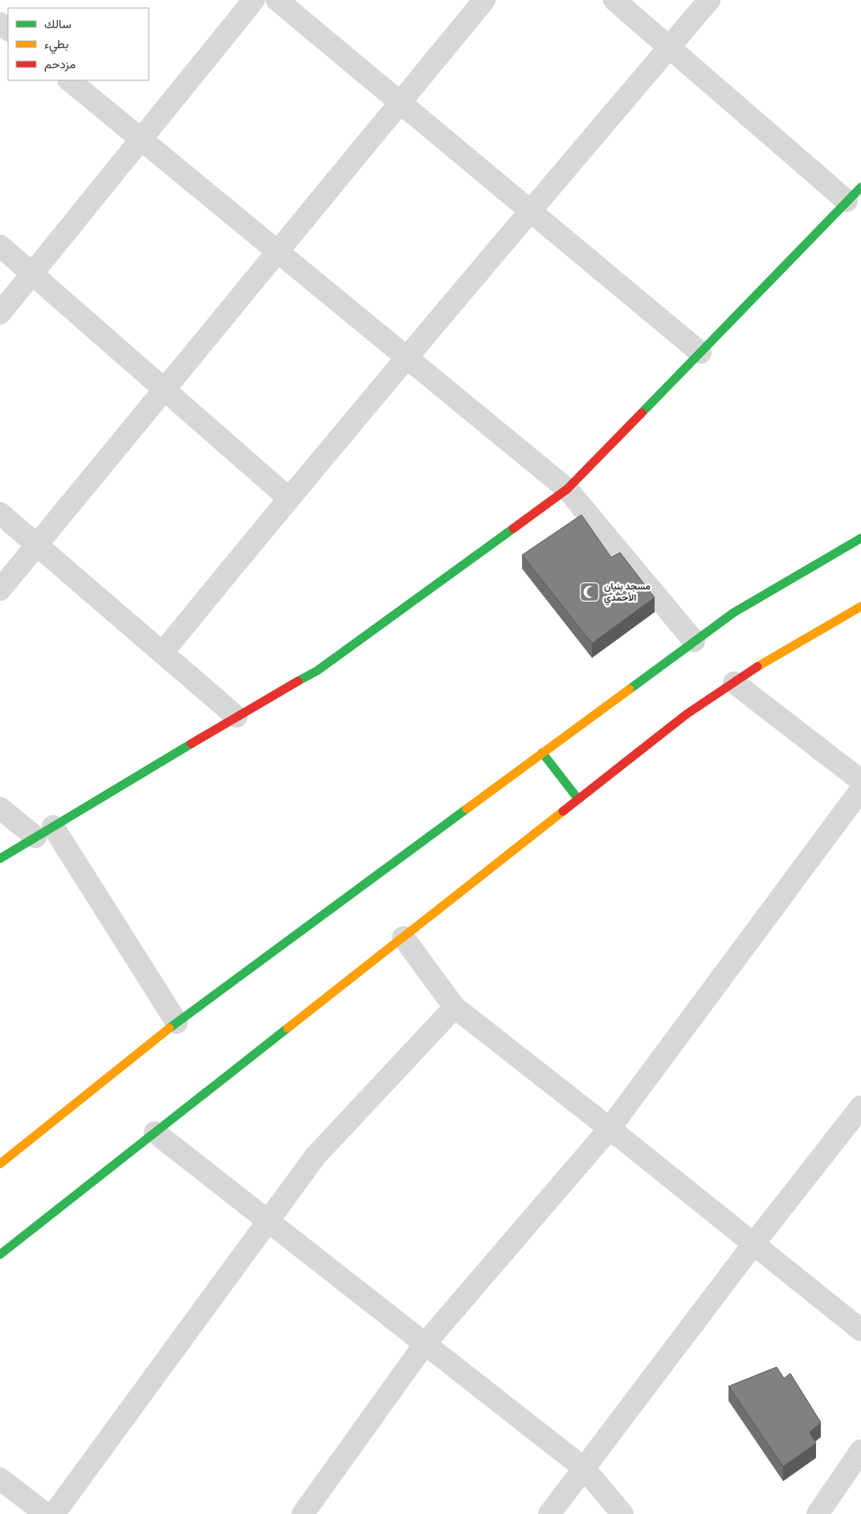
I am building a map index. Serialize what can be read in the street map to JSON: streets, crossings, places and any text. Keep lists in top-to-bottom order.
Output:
{
  "places": {
    "mosque": ["مسجد بنيان الأحمدي"]
  },
  "legend": ["سالك", "بطيء", "مزدحم"]
}
